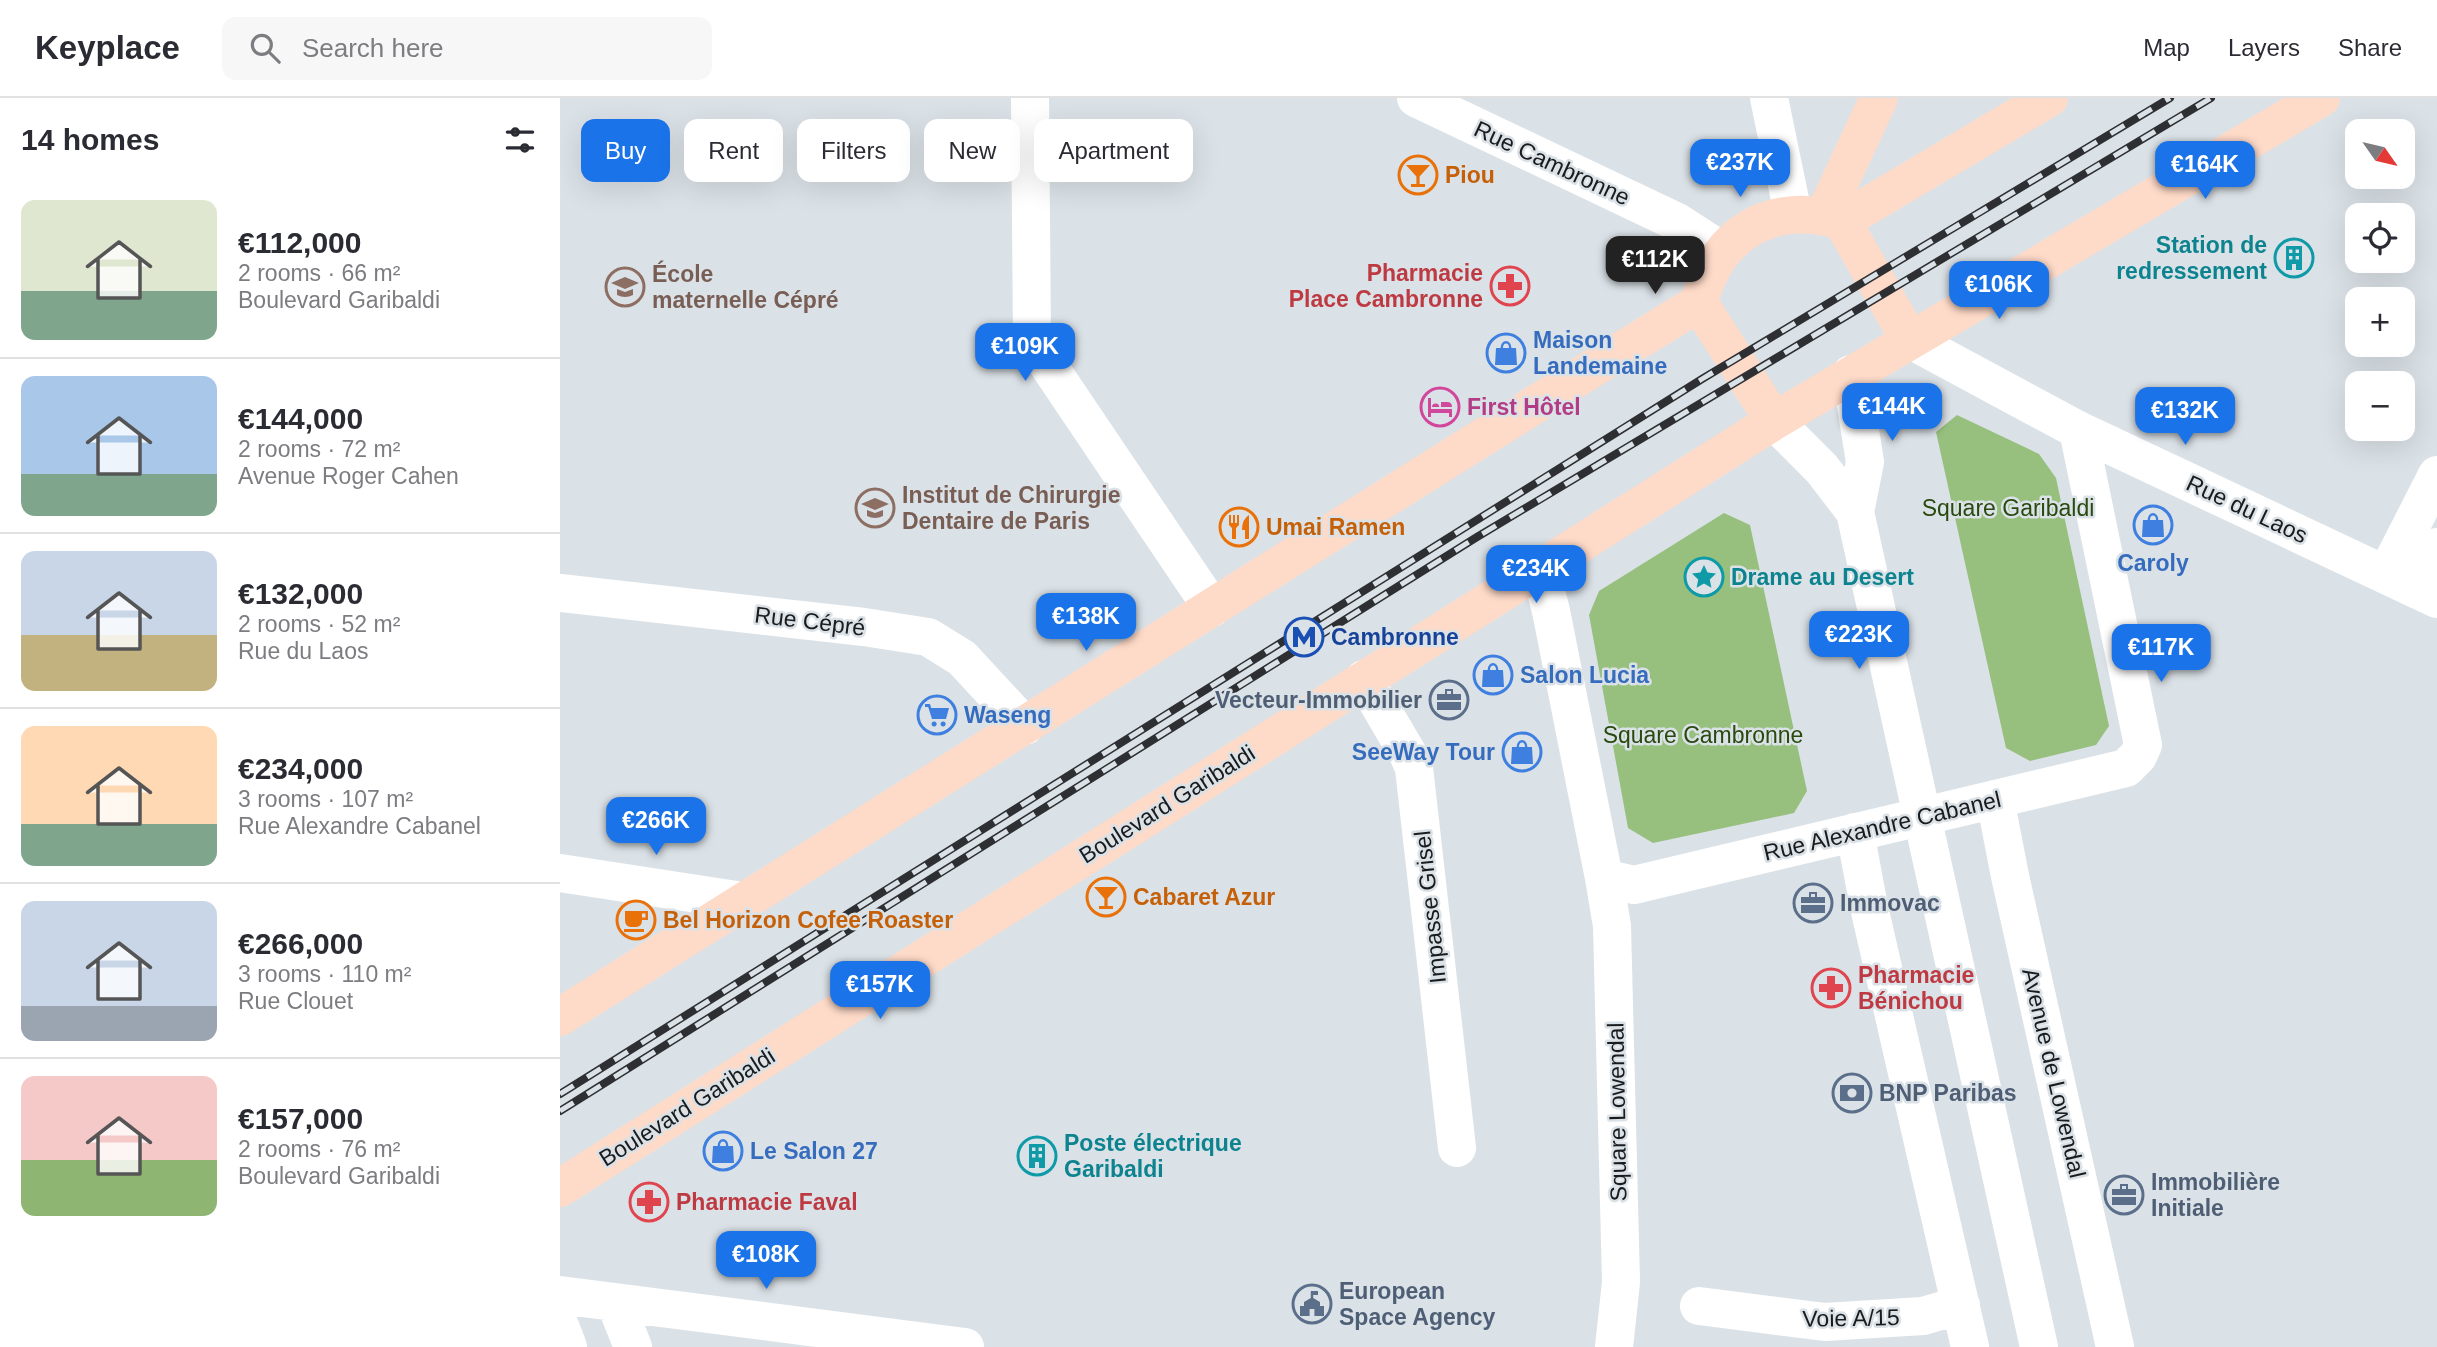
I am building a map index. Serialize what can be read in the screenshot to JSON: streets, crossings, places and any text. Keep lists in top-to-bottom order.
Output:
{
  "streets": {
    "main road": ["Boulevard Garibaldi"],
    "street": [
      "Rue Cambronne",
      "Rue du Laos",
      "Rue Cépré",
      "Rue Alexandre Cabanel",
      "Impasse Grisel",
      "Avenue de Lowendal",
      "Square Lowendal",
      "Voie A/15"
    ]
  },
  "crossings": [
    ["Rue du Laos", "Boulevard Garibaldi"],
    ["Rue du Laos", "Rue Alexandre Cabanel"],
    ["Boulevard Garibaldi", "Impasse Grisel"],
    ["Rue Alexandre Cabanel", "Avenue de Lowendal"],
    ["Rue Alexandre Cabanel", "Square Lowendal"]
  ],
  "parks": ["Square Garibaldi", "Square Cambronne"],
  "places": {
    "bar": ["Piou", "Cabaret Azur"],
    "building": ["Station de redressement", "Poste électrique Garibaldi"],
    "pharmacy": ["Pharmacie Place Cambronne", "Pharmacie Bénichou", "Pharmacie Faval"],
    "school or university": ["École maternelle Cépré", "Institut de Chirurgie Dentaire de Paris"],
    "shop": [
      "Maison Landemaine",
      "Caroly",
      "Salon Lucia",
      "SeeWay Tour",
      "Le Salon 27"
    ],
    "hotel": ["First Hôtel"],
    "restaurant": ["Umai Ramen"],
    "place": ["Drame au Desert"],
    "metro station": ["Cambronne"],
    "office": ["Vecteur-Immobilier", "Immovac", "Immobilière Initiale"],
    "supermarket": ["Waseng"],
    "cafe": ["Bel Horizon Cofee Roaster"],
    "bank": ["BNP Paribas"],
    "public building": ["European Space Agency"]
  },
  "north": "bottom right",
  "page": {
    "header": "Keyplace",
    "search": "Search here",
    "nav": ["Map", "Layers", "Share"],
    "heading": "14 homes",
    "map_buttons": ["+", "−"],
    "chip": [
      "Buy",
      "Rent",
      "Filters",
      "New",
      "Apartment"
    ],
    "price": [
      "€237K",
      "€164K",
      "€112K",
      "€106K",
      "€109K",
      "€144K",
      "€132K",
      "€234K",
      "€138K",
      "€223K",
      "€117K",
      "€266K",
      "€157K",
      "€108K"
    ],
    "list": [
      {
        "name": "€112,000",
        "note": "2 rooms · 66 m² · Boulevard Garibaldi"
      },
      {
        "name": "€144,000",
        "note": "2 rooms · 72 m² · Avenue Roger Cahen"
      },
      {
        "name": "€132,000",
        "note": "2 rooms · 52 m² · Rue du Laos"
      },
      {
        "name": "€234,000",
        "note": "3 rooms · 107 m² · Rue Alexandre Cabanel"
      },
      {
        "name": "€266,000",
        "note": "3 rooms · 110 m² · Rue Clouet"
      },
      {
        "name": "€157,000",
        "note": "2 rooms · 76 m² · Boulevard Garibaldi"
      }
    ]
  }
}
